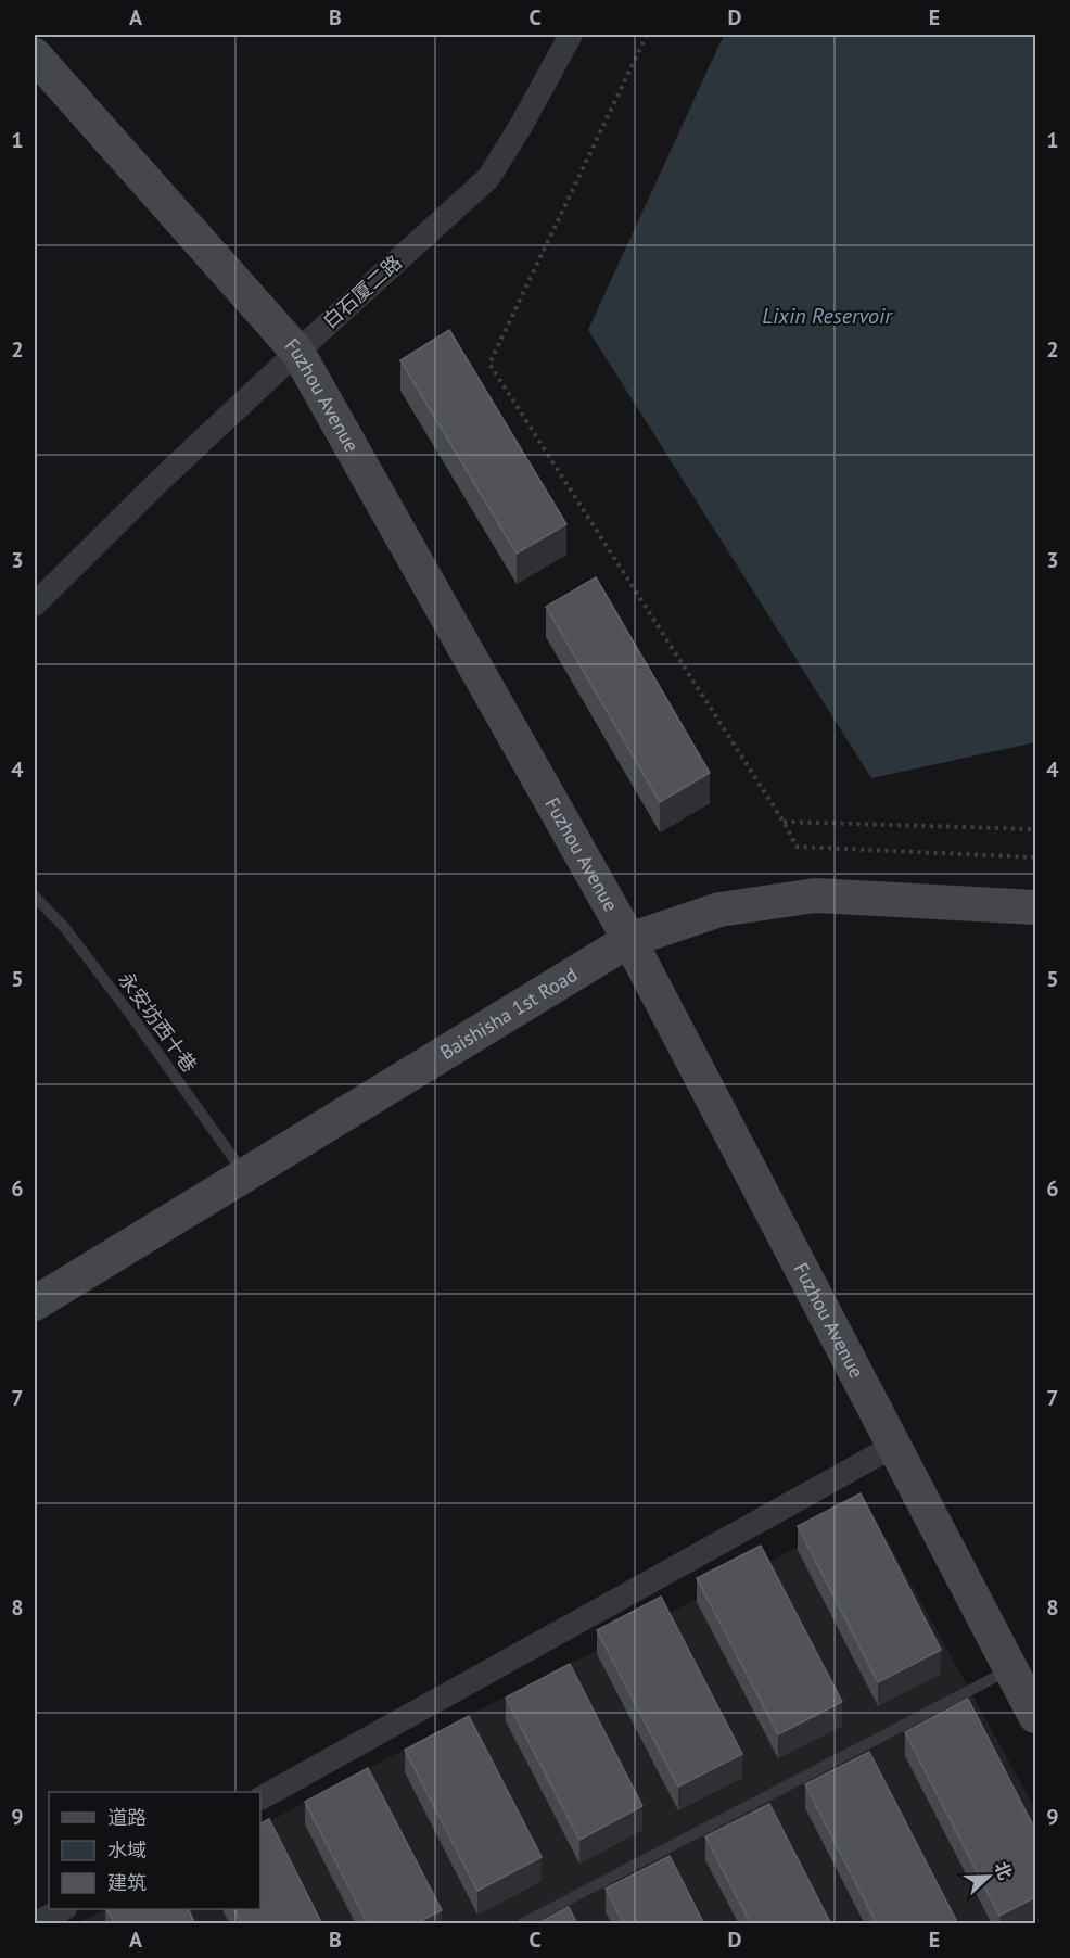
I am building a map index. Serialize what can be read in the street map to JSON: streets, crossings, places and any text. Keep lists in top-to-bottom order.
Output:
{
  "streets": {
    "street": ["白石厦二路", "Fuzhou Avenue", "Baishisha 1st Road"],
    "lane": ["永安坊西十巷"]
  },
  "crossings": [
    ["白石厦二路", "Fuzhou Avenue"],
    ["Fuzhou Avenue", "Baishisha 1st Road"],
    ["Baishisha 1st Road", "永安坊西十巷"]
  ],
  "water": ["Lixin Reservoir"],
  "legend": ["道路", "水域", "建筑"],
  "north": "right",
  "grid": {
    "columns": [
      "A",
      "B",
      "C",
      "D",
      "E"
    ],
    "rows": [
      "1",
      "2",
      "3",
      "4",
      "5",
      "6",
      "7",
      "8",
      "9"
    ]
  }
}
